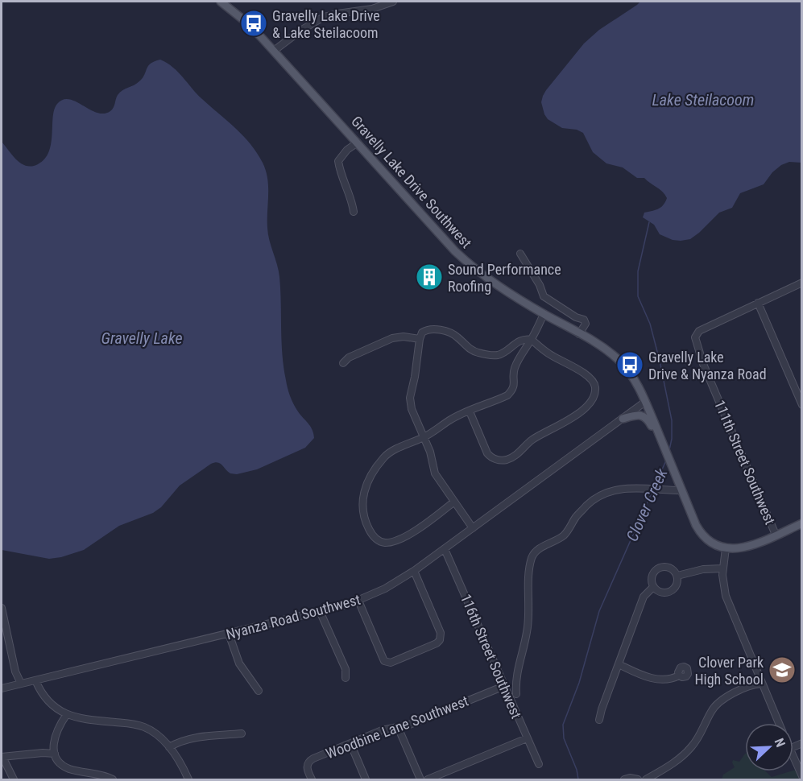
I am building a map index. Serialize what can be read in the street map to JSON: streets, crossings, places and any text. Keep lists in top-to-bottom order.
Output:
{
  "streets": {
    "main road": ["Gravelly Lake Drive Southwest"],
    "street": [
      "111th Street Southwest",
      "Nyanza Road Southwest",
      "116th Street Southwest",
      "Woodbine Lane Southwest"
    ]
  },
  "crossings": [
    ["Gravelly Lake Drive Southwest", "Nyanza Road Southwest"],
    ["Nyanza Road Southwest", "116th Street Southwest"],
    ["116th Street Southwest", "Woodbine Lane Southwest"]
  ],
  "water": ["Lake Steilacoom", "Gravelly Lake", "Clover Creek"],
  "places": {
    "bus stop": ["Gravelly Lake Drive & Lake Steilacoom", "Gravelly Lake Drive & Nyanza Road"],
    "building": ["Sound Performance Roofing"],
    "school or university": ["Clover Park High School"]
  },
  "north": "top right"
}
